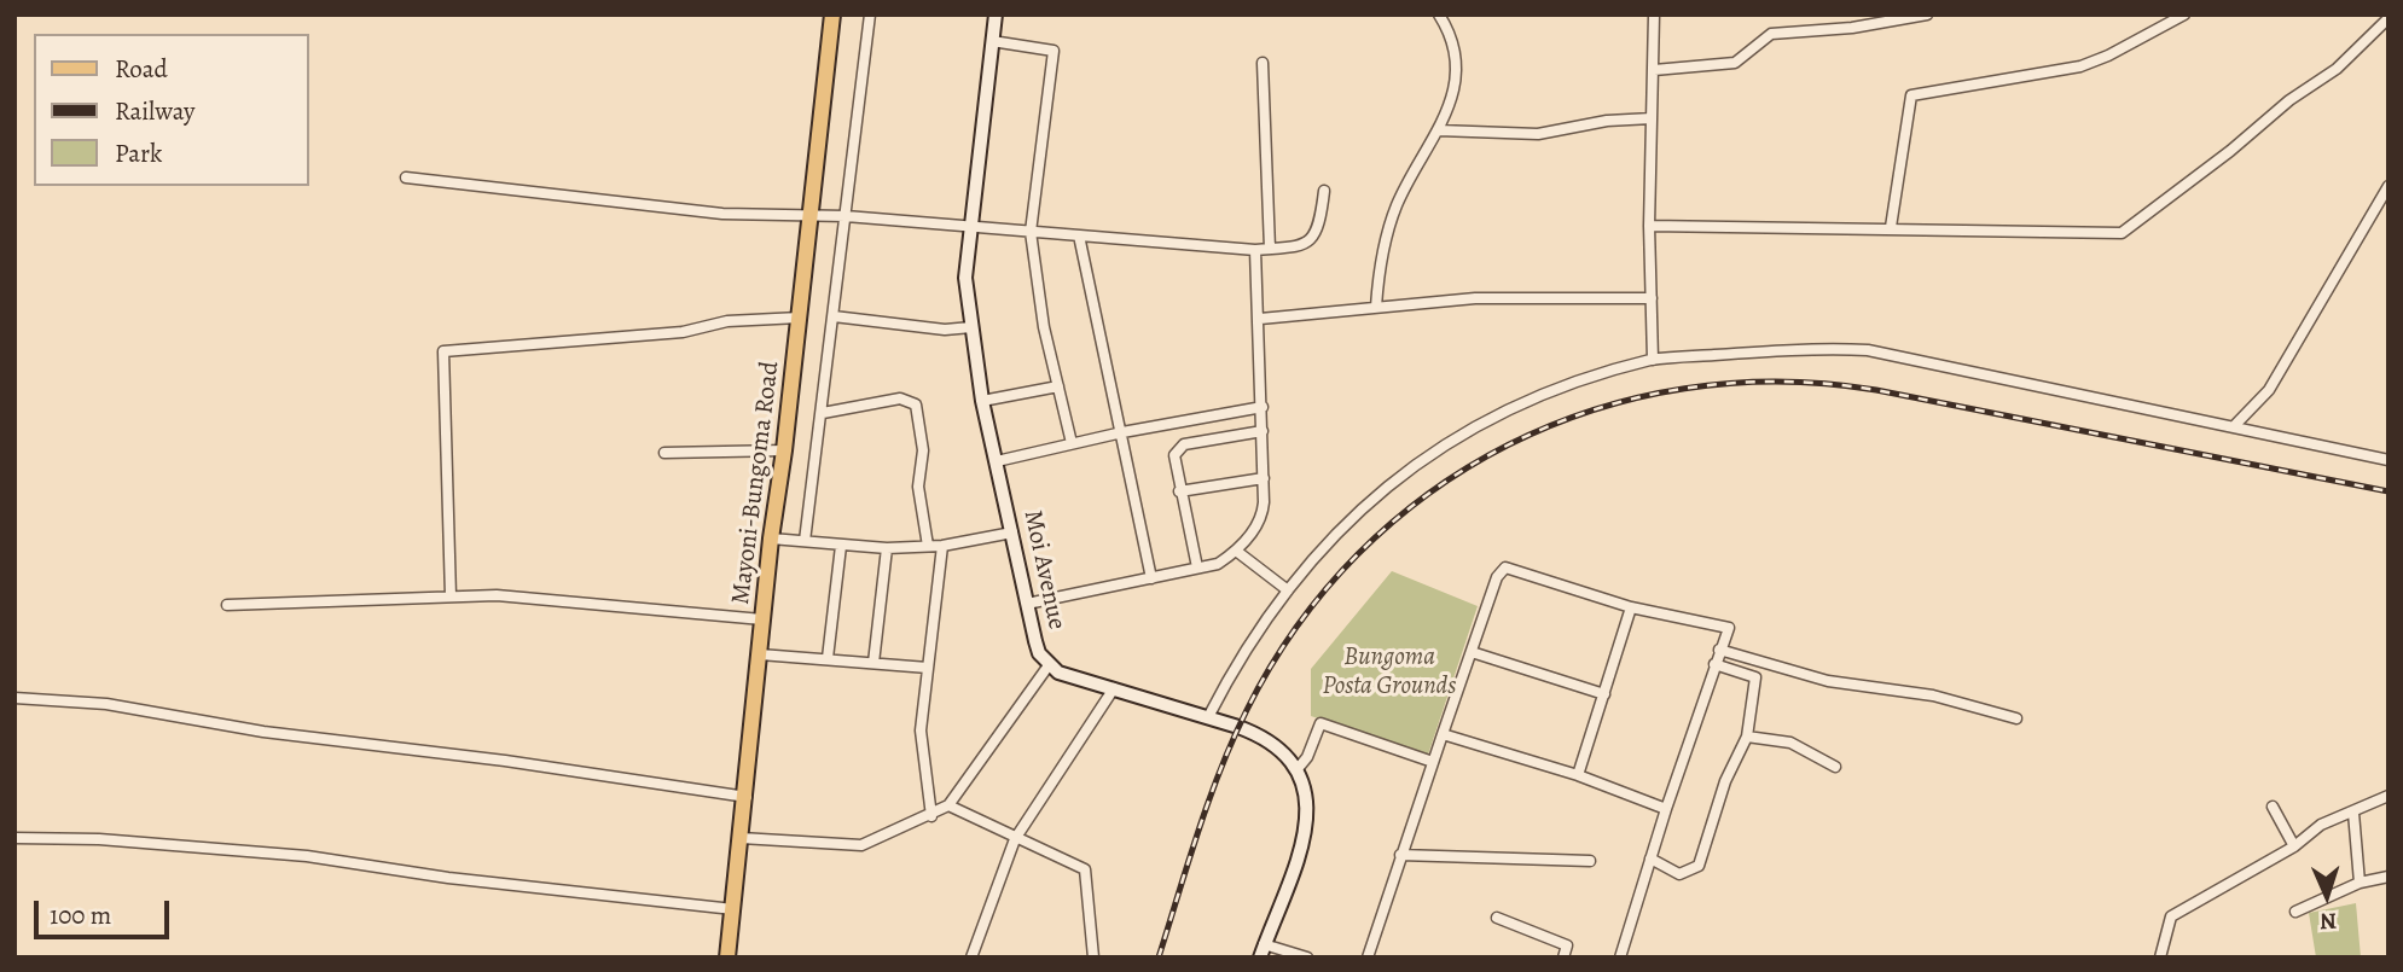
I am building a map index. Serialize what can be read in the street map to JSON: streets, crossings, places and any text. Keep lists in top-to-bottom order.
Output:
{
  "streets": {
    "main road": ["Mayoni-Bungoma Road"],
    "street": ["Moi Avenue"]
  },
  "parks": ["Bungoma Posta Grounds"],
  "legend": ["Road", "Railway", "Park"],
  "scale_bar": "100 m",
  "north": "bottom"
}
